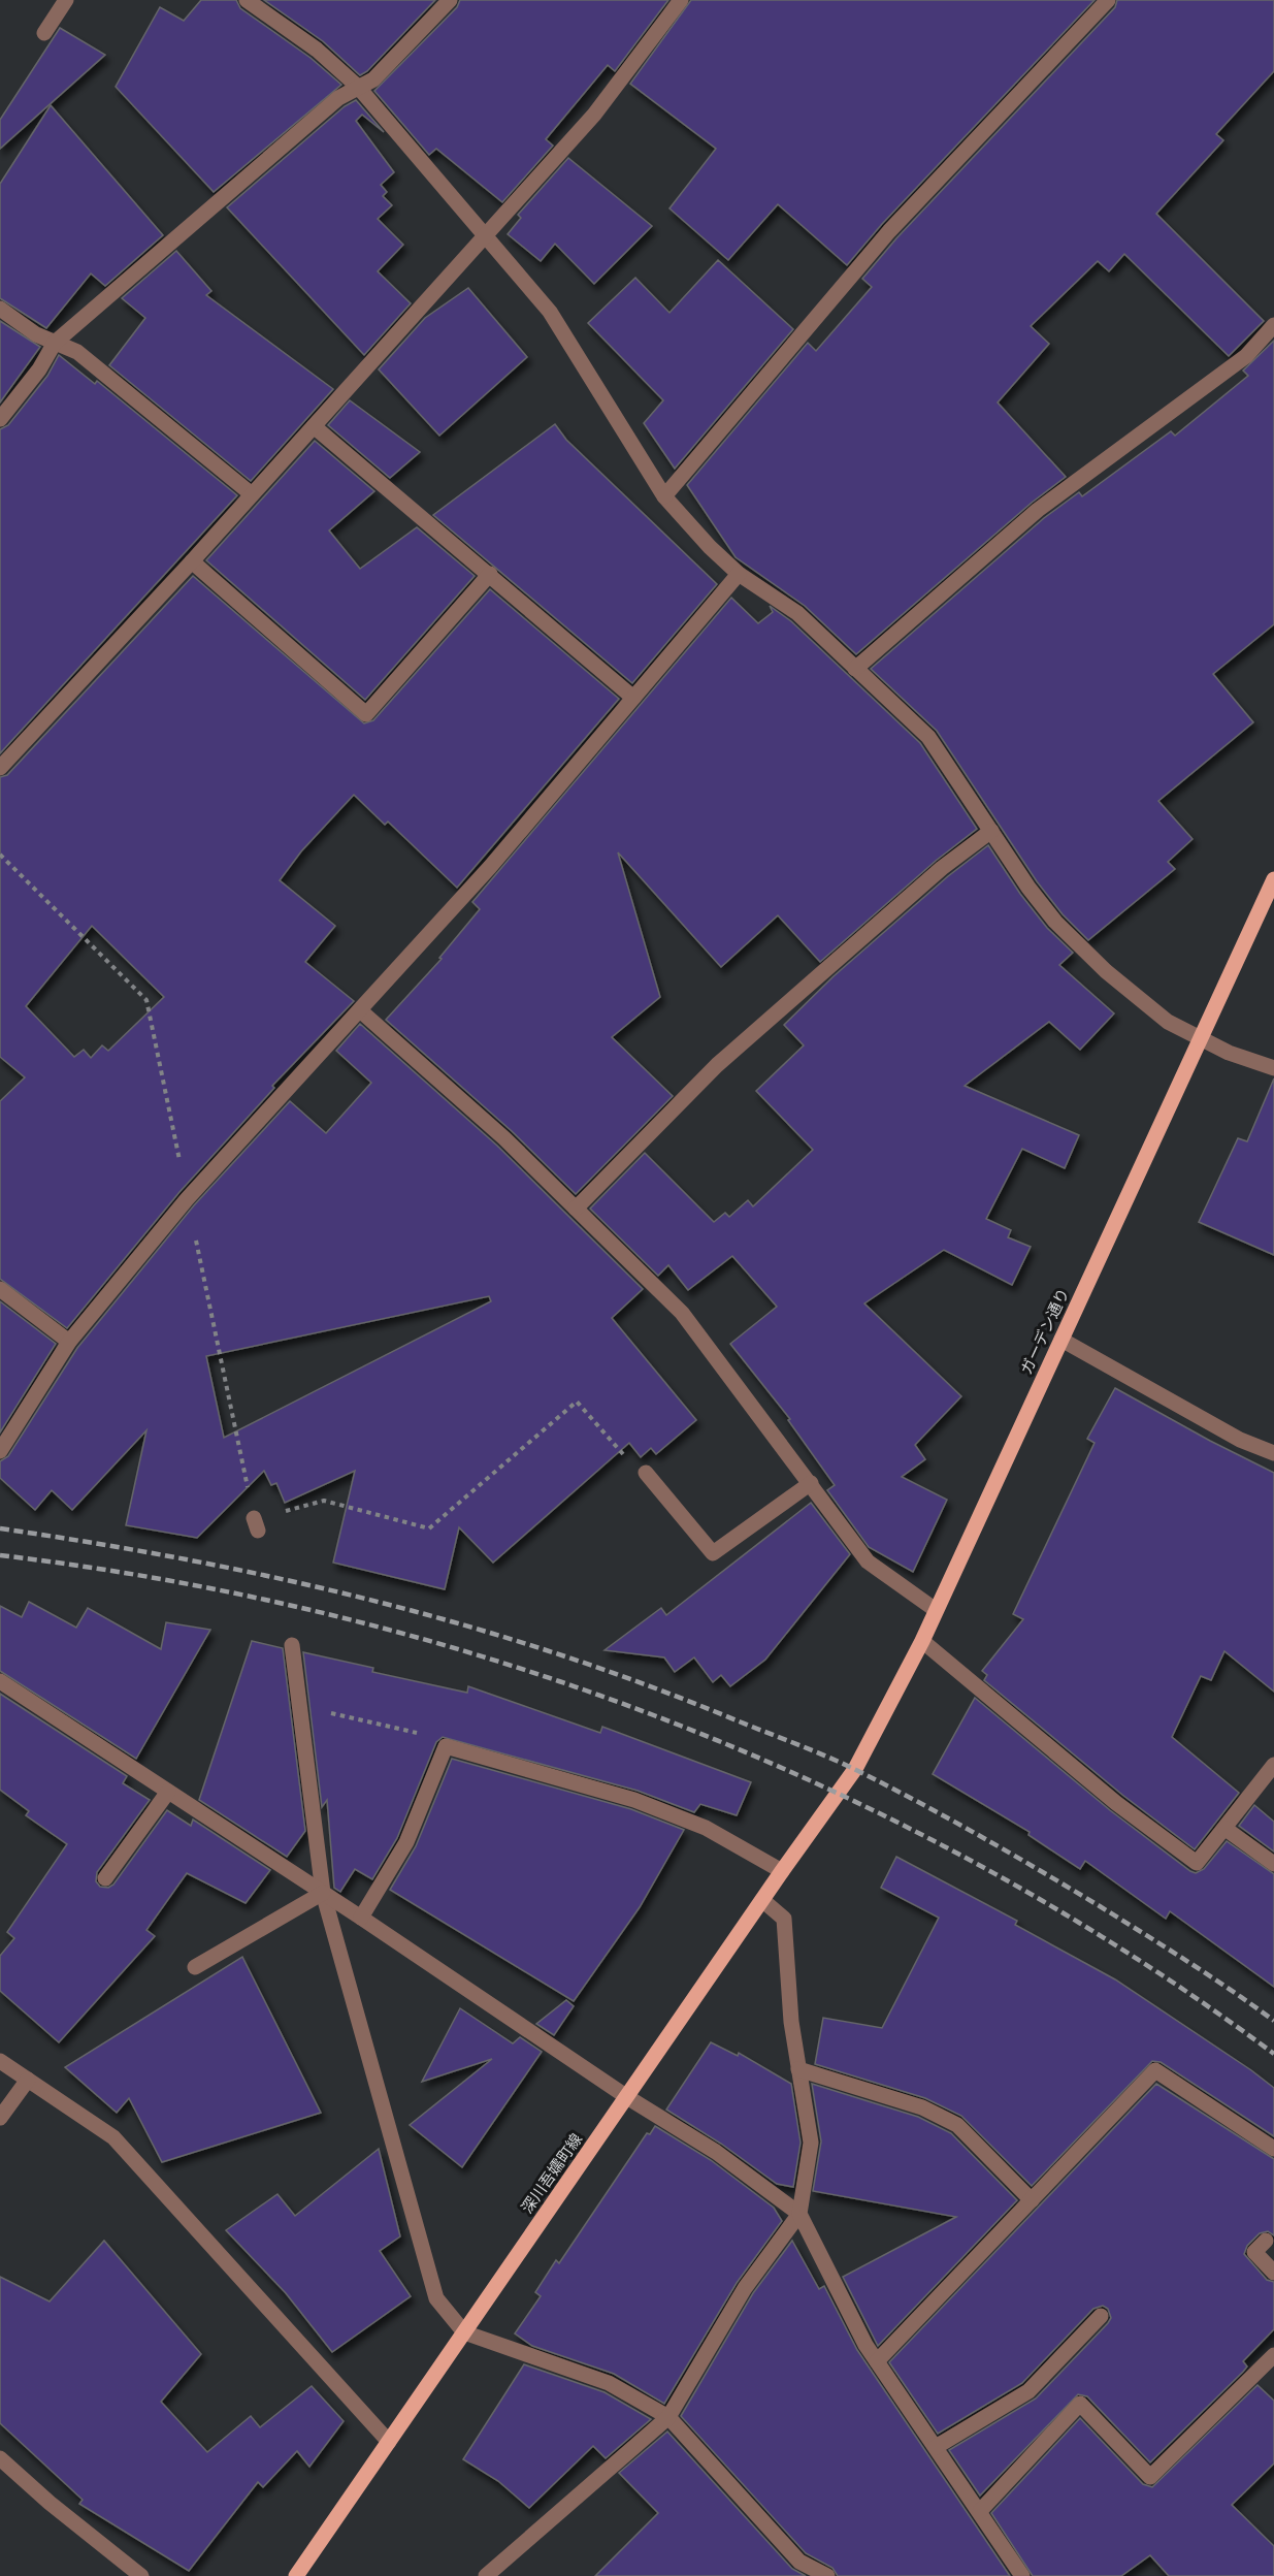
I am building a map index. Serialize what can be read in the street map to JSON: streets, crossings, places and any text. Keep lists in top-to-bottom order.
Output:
{
  "streets": {
    "main road": ["ガーデン通り", "深川吾嬬町線"]
  },
  "crossings": [
    ["ガーデン通り", "深川吾嬬町線"]
  ]
}
